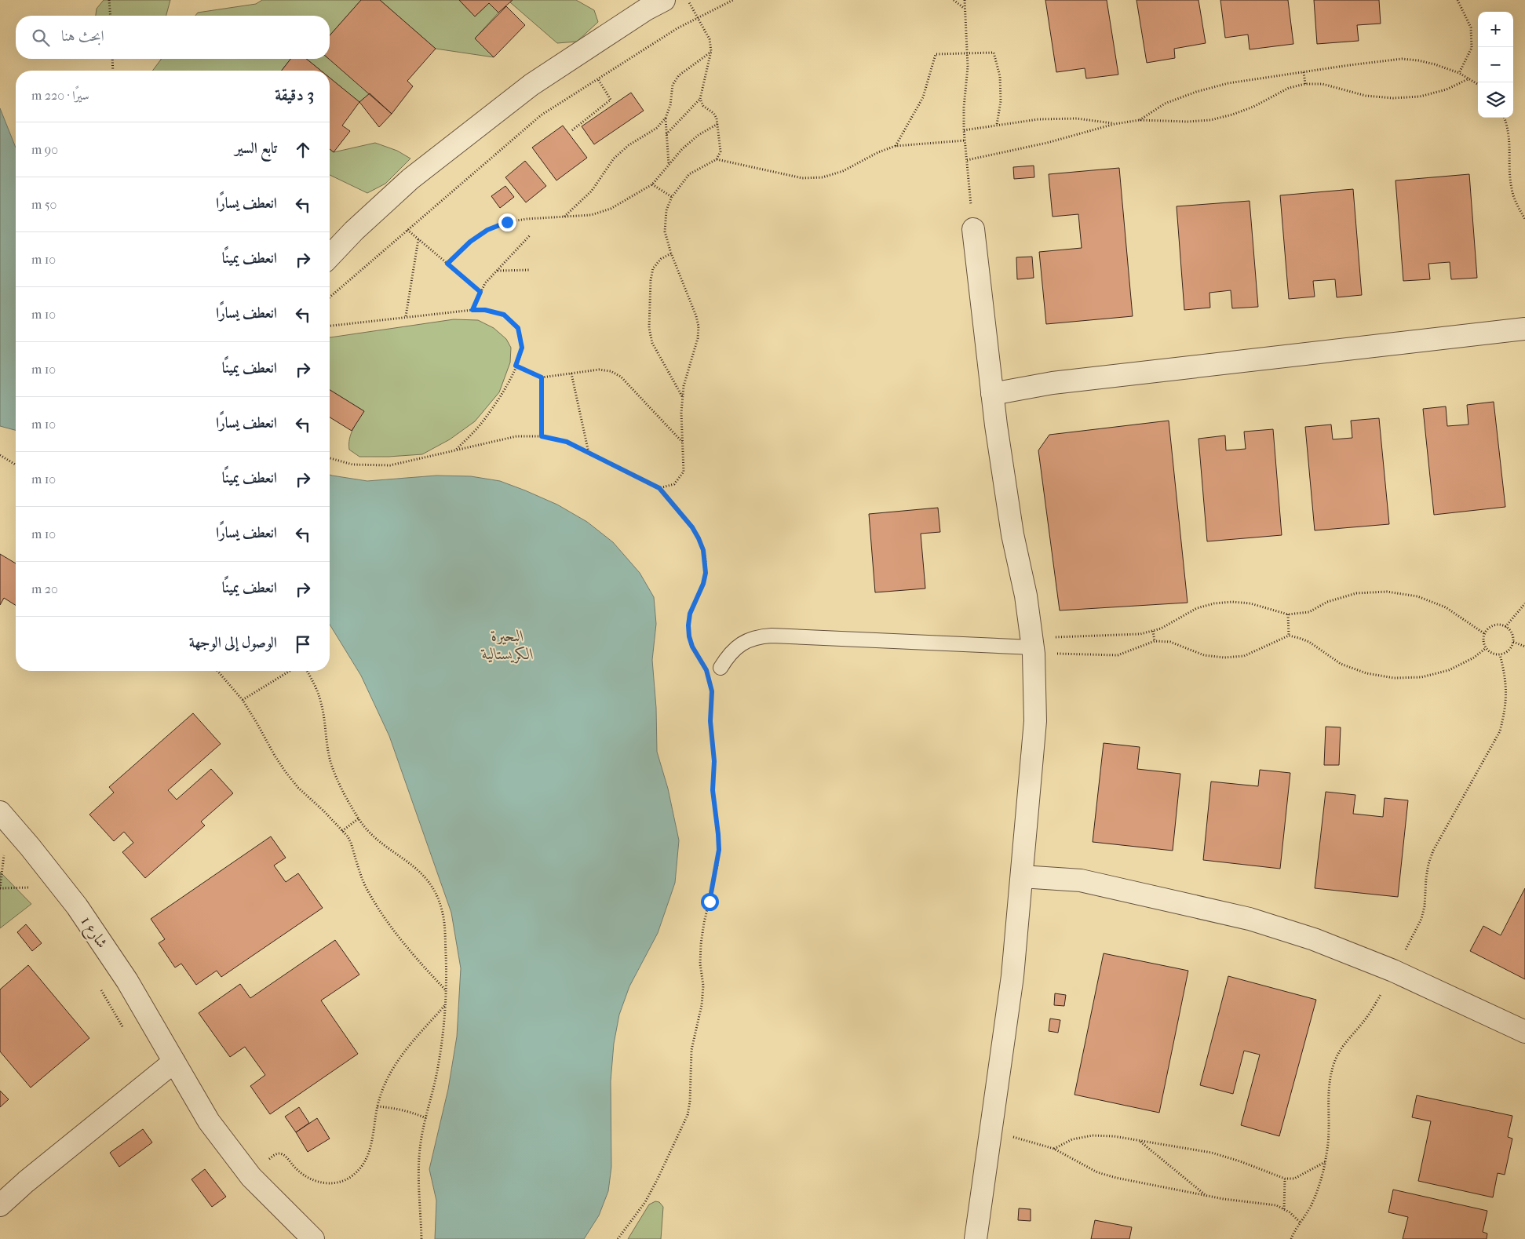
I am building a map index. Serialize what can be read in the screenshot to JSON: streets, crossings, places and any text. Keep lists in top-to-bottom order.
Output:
{
  "streets": {
    "street": ["شارع 1"]
  },
  "water": ["البحيرة الكريستالية"],
  "page": {
    "map_buttons": ["+", "−"],
    "search": "ابحث هنا",
    "heading": ["3 دقيقة", "سيرًا · 220 m"],
    "list": [
      ["تابع السير", "90 m"],
      ["انعطف يسارًا", "50 m"],
      ["انعطف يمينًا", "10 m"],
      ["انعطف يسارًا", "10 m"],
      ["انعطف يمينًا", "10 m"],
      ["انعطف يسارًا", "10 m"],
      ["انعطف يمينًا", "10 m"],
      ["انعطف يسارًا", "10 m"],
      ["انعطف يمينًا", "20 m"],
      "الوصول إلى الوجهة"
    ]
  }
}
